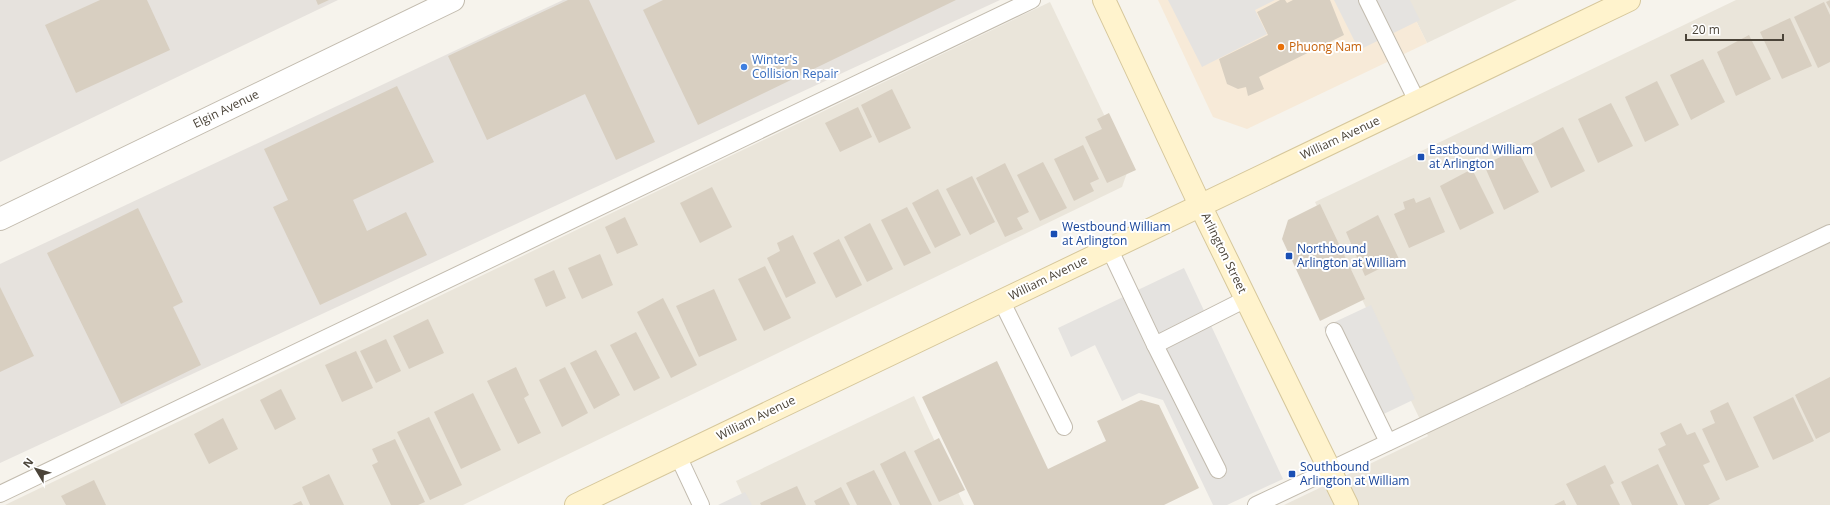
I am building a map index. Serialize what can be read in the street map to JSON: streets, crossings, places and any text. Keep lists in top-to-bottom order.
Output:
{
  "streets": {
    "main road": ["William Avenue", "Arlington Street"],
    "street": ["Elgin Avenue"]
  },
  "crossings": [
    ["William Avenue", "Arlington Street"]
  ],
  "places": {
    "other": ["Phuong Nam", "Winter's Collision Repair"],
    "transit": [
      "Eastbound William at Arlington",
      "Westbound William at Arlington",
      "Northbound Arlington at William",
      "Southbound Arlington at William"
    ]
  },
  "scale_bar": "20 m",
  "north": "top left"
}
